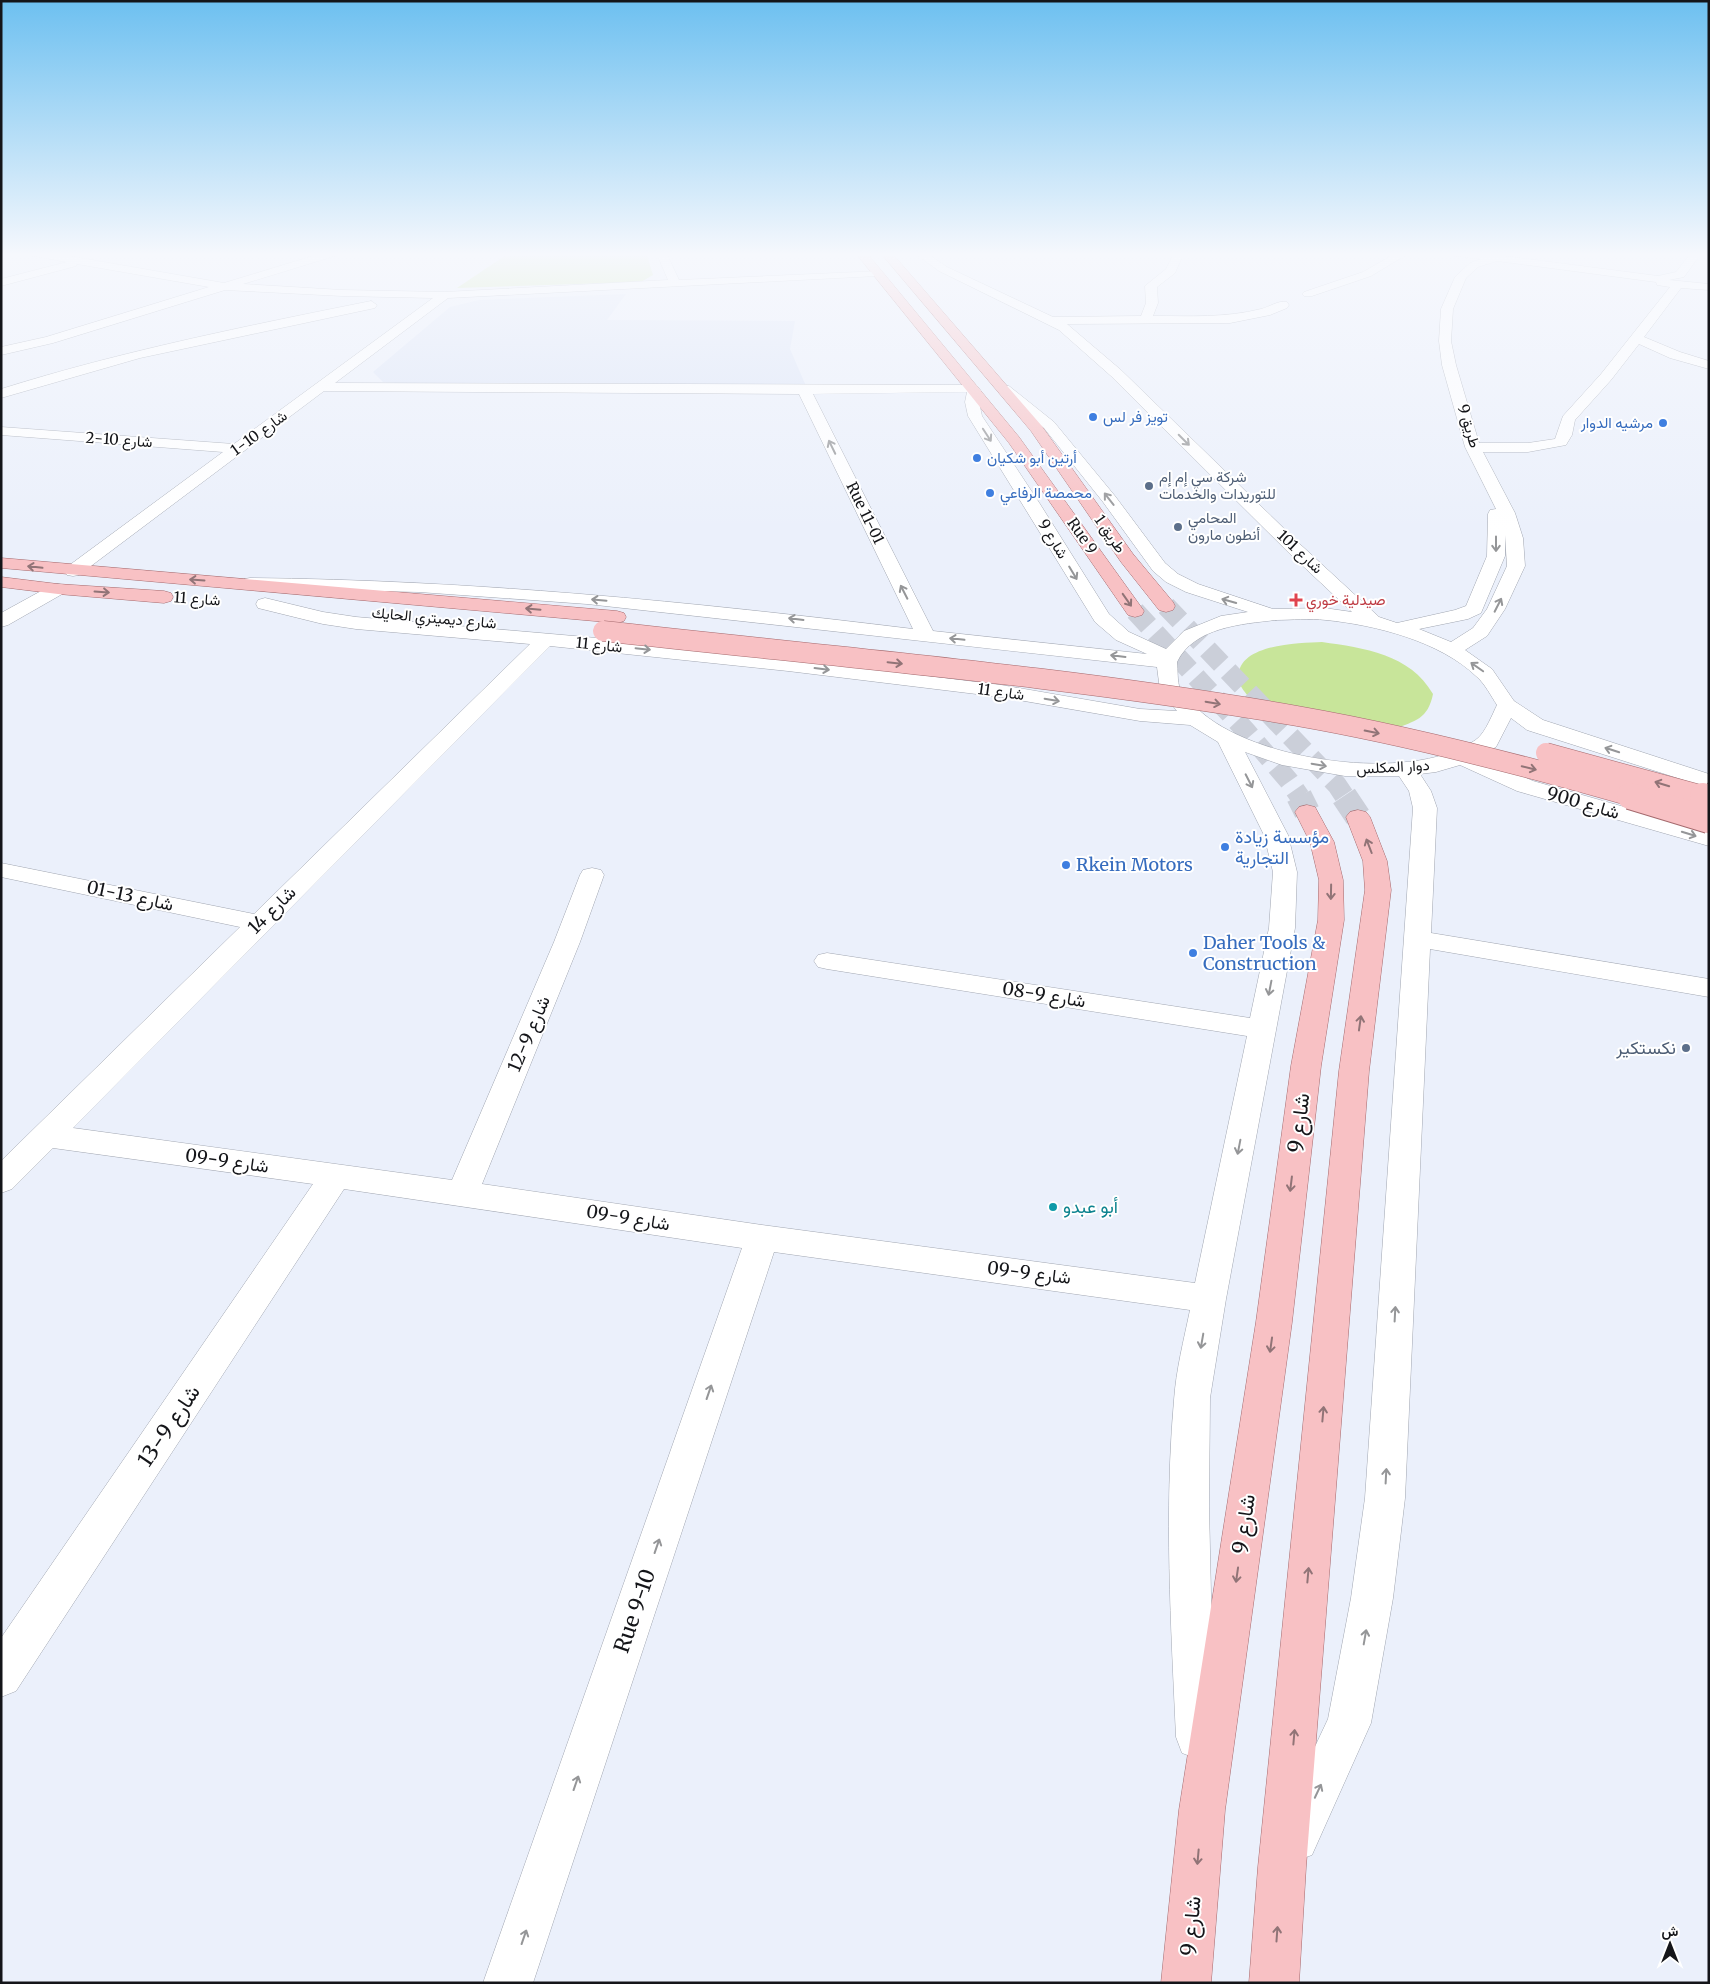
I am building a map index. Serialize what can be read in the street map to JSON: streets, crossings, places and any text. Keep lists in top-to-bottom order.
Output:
{
  "streets": {
    "main road": [
      "طريق 1",
      "Rue 9",
      "شارع 9",
      "شارع 11",
      "شارع ديميتري الحايك"
    ],
    "street": [
      "طريق 9",
      "شارع 10-1",
      "شارع 10-2",
      "Rue 11-01",
      "شارع 101",
      "دوار المكلس",
      "شارع 900",
      "شارع 13-01",
      "شارع 14",
      "شارع 9-08",
      "شارع 9-12",
      "شارع 9-09",
      "شارع 9-13",
      "Rue 9-10"
    ]
  },
  "crossings": [
    ["شارع 10-1", "شارع 10-2"],
    ["شارع 10-1", "شارع 11"],
    ["Rue 11-01", "شارع 11"],
    ["Rue 9", "شارع 9"],
    ["شارع 9", "شارع 11"],
    ["شارع 9", "دوار المكلس"],
    ["شارع 11", "شارع ديميتري الحايك"],
    ["شارع 11", "دوار المكلس"],
    ["شارع 11", "شارع 14"],
    ["دوار المكلس", "شارع 900"],
    ["شارع 13-01", "شارع 14"],
    ["شارع 14", "شارع 9-09"],
    ["شارع 9-12", "شارع 9-09"],
    ["شارع 9-09", "شارع 9-13"],
    ["شارع 9-09", "Rue 9-10"]
  ],
  "one_way": ["Rue 11-01", "Rue 9", "Rue 9-10"],
  "places": {
    "other": [
      "تويز فر لس",
      "مرشيه الدوار",
      "أرتين أبو شكيان",
      "شركة سي إم إم للتوريدات والخدمات",
      "محمصة الرفاعي",
      "المحامي أنطون مارون",
      "مؤسسة زيادة التجارية",
      "Rkein Motors",
      "Daher Tools & Construction",
      "نكستكير",
      "أبو عبدو"
    ],
    "health": ["صيدلية خوري"]
  },
  "north": "top"
}
